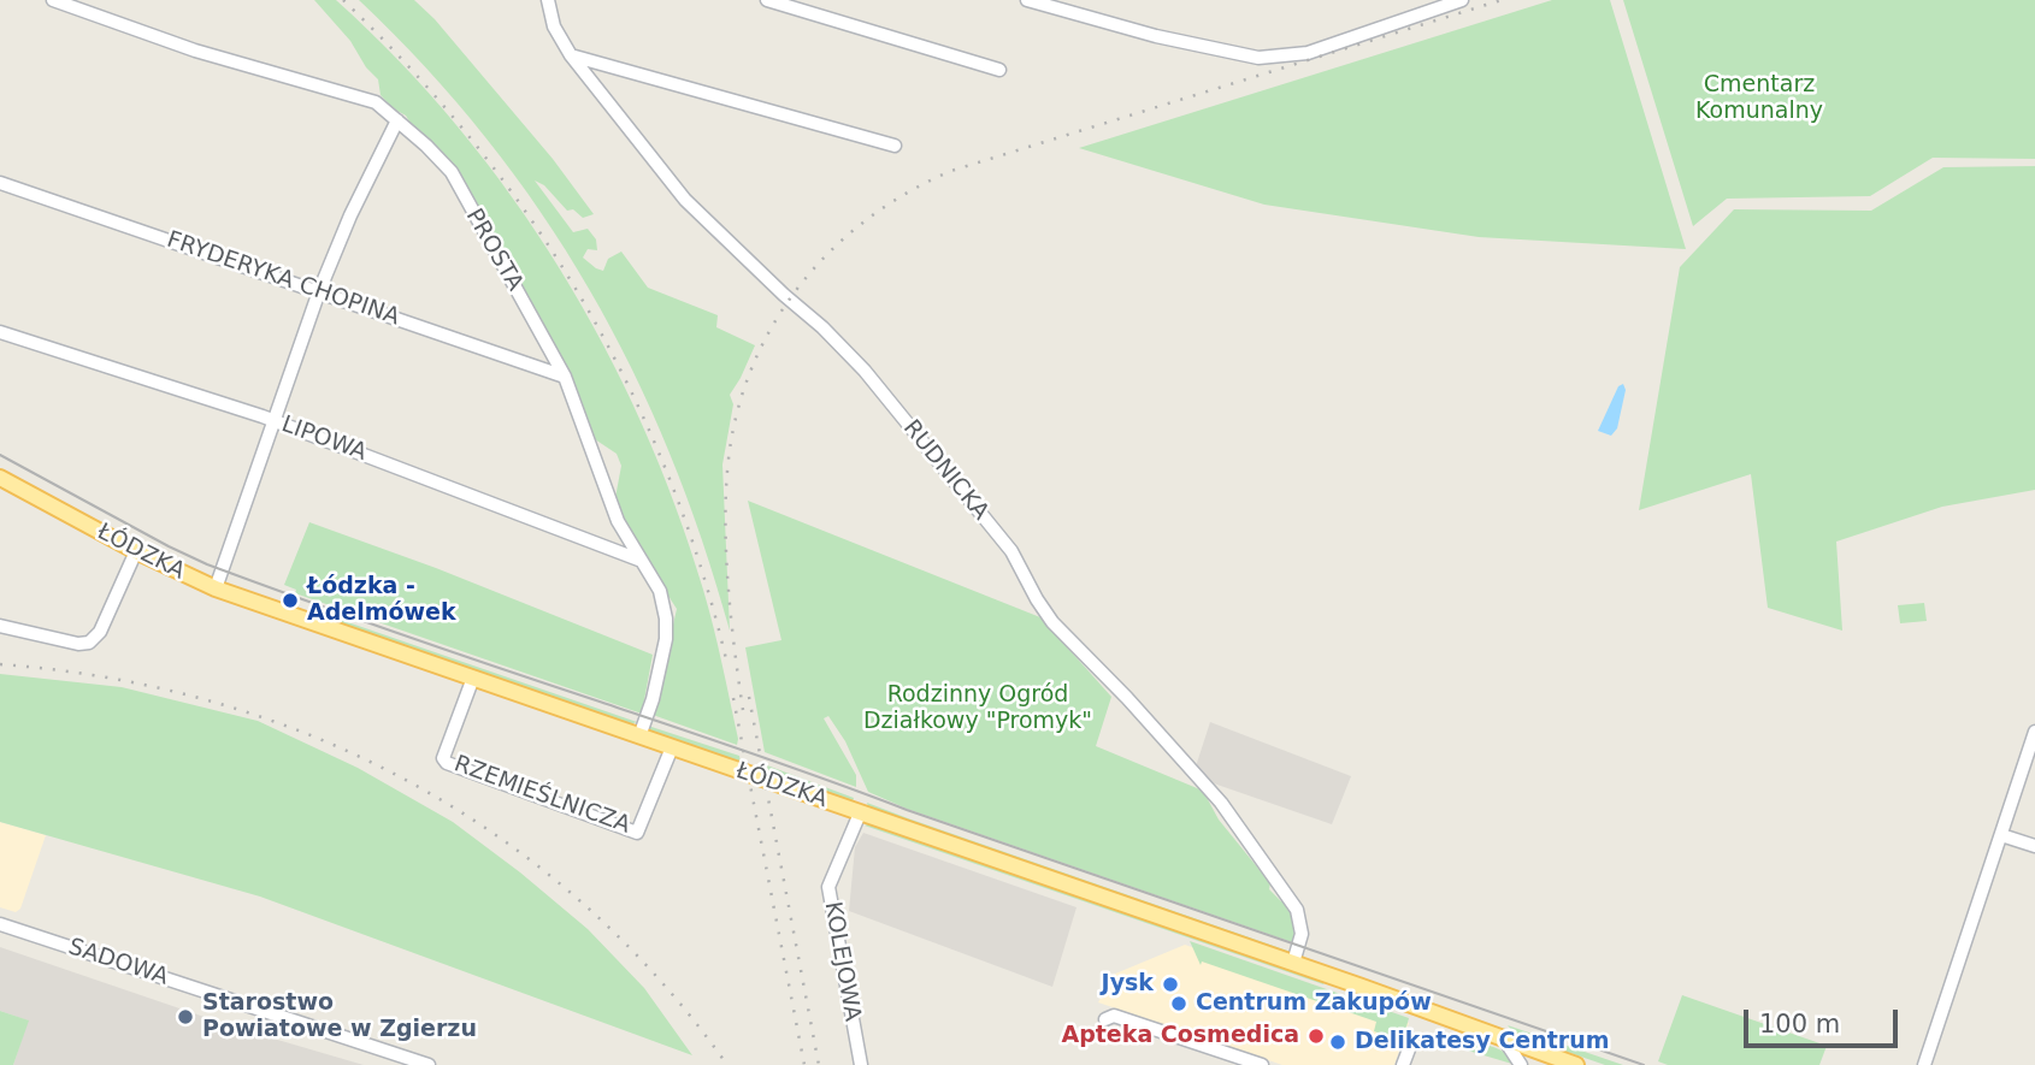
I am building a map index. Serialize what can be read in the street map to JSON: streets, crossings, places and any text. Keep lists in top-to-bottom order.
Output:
{
  "streets": {
    "main road": ["ŁÓDZKA"],
    "street": [
      "PROSTA",
      "FRYDERYKA CHOPINA",
      "LIPOWA",
      "RUDNICKA",
      "RZEMIEŚLNICZA",
      "KOLEJOWA",
      "SADOWA"
    ]
  },
  "crossings": [
    ["PROSTA", "FRYDERYKA CHOPINA"],
    ["PROSTA", "LIPOWA"],
    ["PROSTA", "ŁÓDZKA"],
    ["RUDNICKA", "ŁÓDZKA"],
    ["ŁÓDZKA", "RZEMIEŚLNICZA"],
    ["ŁÓDZKA", "KOLEJOWA"]
  ],
  "parks": ["Cmentarz Komunalny", "Rodzinny Ogród Działkowy \"Promyk\""],
  "places": [
    "Łódzka - Adelmówek",
    "Jysk",
    "Centrum Zakupów",
    "Starostwo Powiatowe w Zgierzu",
    "Apteka Cosmedica",
    "Delikatesy Centrum"
  ],
  "scale_bar": "100 m"
}
